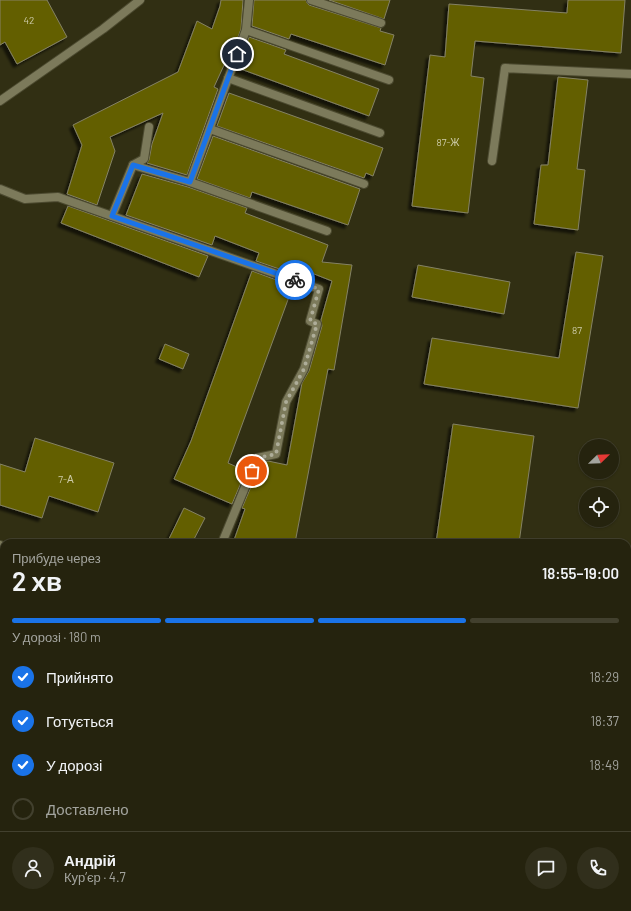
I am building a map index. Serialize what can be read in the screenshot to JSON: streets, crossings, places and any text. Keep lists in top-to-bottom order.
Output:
{
  "house_numbers": [
    "42",
    "87-Ж",
    "87",
    "7-А"
  ],
  "north": "top right",
  "page": {
    "heading": ["2 хв", "Прибуде через", "18:55–19:00"],
    "panel": ["Андрій", "Кур’єр · 4.7"],
    "bar": "У дорозі · 180 m",
    "list": [
      ["Прийнято", "18:29"],
      ["Готується", "18:37"],
      ["У дорозі", "18:49"],
      "Доставлено"
    ]
  }
}
